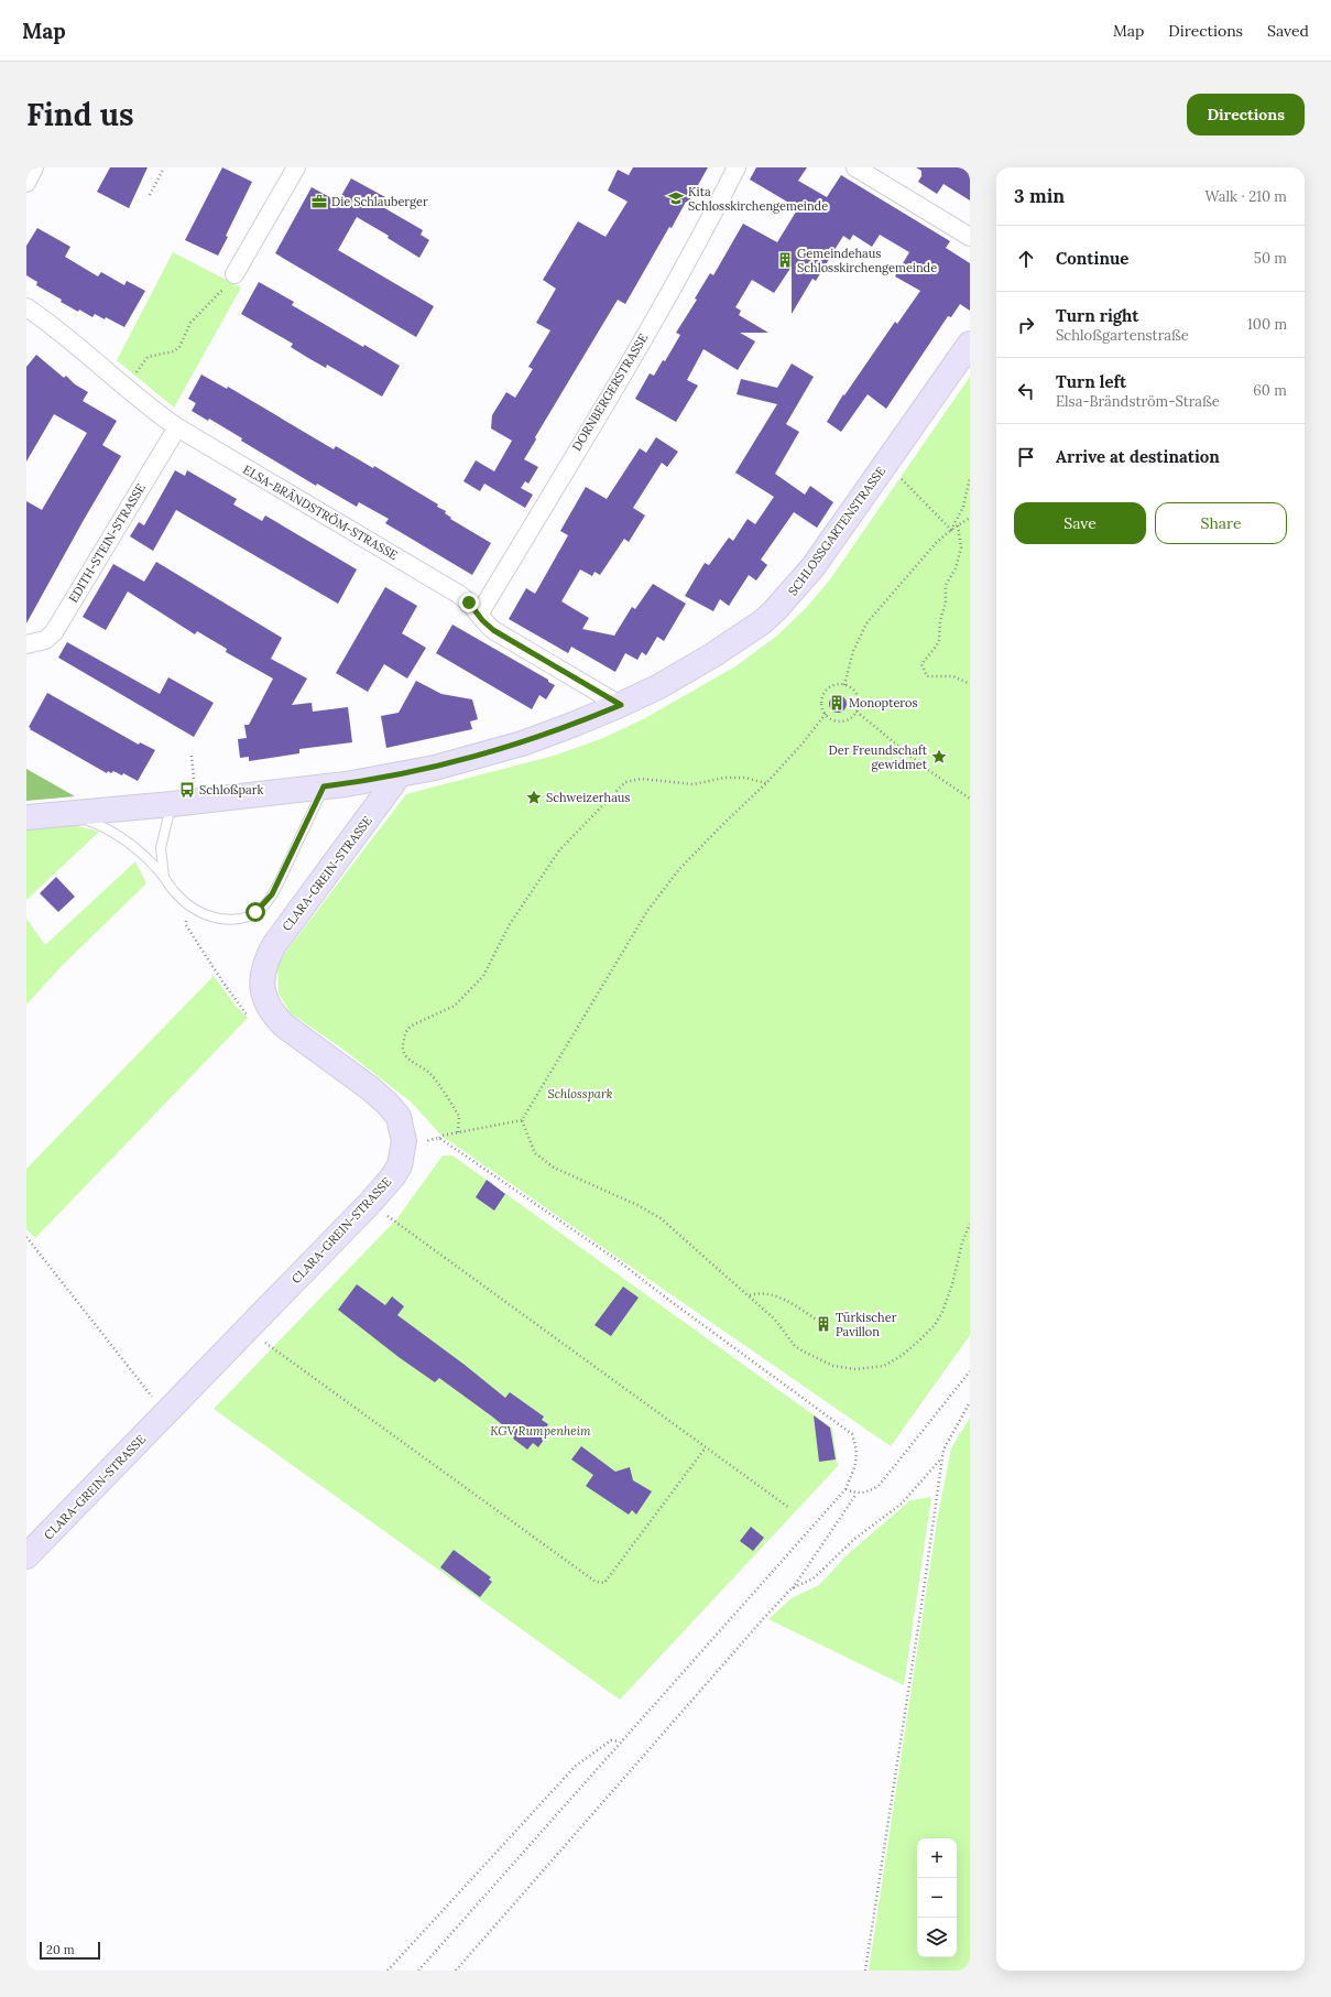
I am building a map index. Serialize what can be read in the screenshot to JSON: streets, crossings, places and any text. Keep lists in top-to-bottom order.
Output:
{
  "streets": {
    "street": [
      "DORNBERGERSTRASSE",
      "ELSA-BRÄNDSTRÖM-STRASSE",
      "SCHLOSSGARTENSTRASSE",
      "EDITH-STEIN-STRASSE",
      "CLARA-GREIN-STRASSE"
    ]
  },
  "crossings": [
    ["DORNBERGERSTRASSE", "ELSA-BRÄNDSTRÖM-STRASSE"],
    ["ELSA-BRÄNDSTRÖM-STRASSE", "SCHLOSSGARTENSTRASSE"],
    ["ELSA-BRÄNDSTRÖM-STRASSE", "EDITH-STEIN-STRASSE"],
    ["SCHLOSSGARTENSTRASSE", "CLARA-GREIN-STRASSE"]
  ],
  "parks": ["Schlosspark", "KGV Rumpenheim"],
  "places": {
    "school or university": ["Kita Schlosskirchengemeinde"],
    "office": ["Die Schlauberger"],
    "building": ["Gemeindehaus Schlosskirchengemeinde", "Monopteros", "Türkischer Pavillon"],
    "place": ["Der Freundschaft gewidmet", "Schweizerhaus"],
    "bus stop": ["Schloßpark"]
  },
  "scale_bar": "20 m",
  "page": {
    "header": "Map",
    "nav": ["Map", "Directions", "Saved"],
    "buttons": [
      "Directions",
      ["Save", "Share"]
    ],
    "title": "Find us",
    "heading": ["3 min", "Walk · 210 m"],
    "list": [
      ["Continue", "50 m"],
      ["Turn right", "Schloßgartenstraße", "100 m"],
      ["Turn left", "Elsa-Brändström-Straße", "60 m"],
      "Arrive at destination"
    ],
    "map_buttons": ["+", "−"],
    "scale": "20 m"
  }
}
